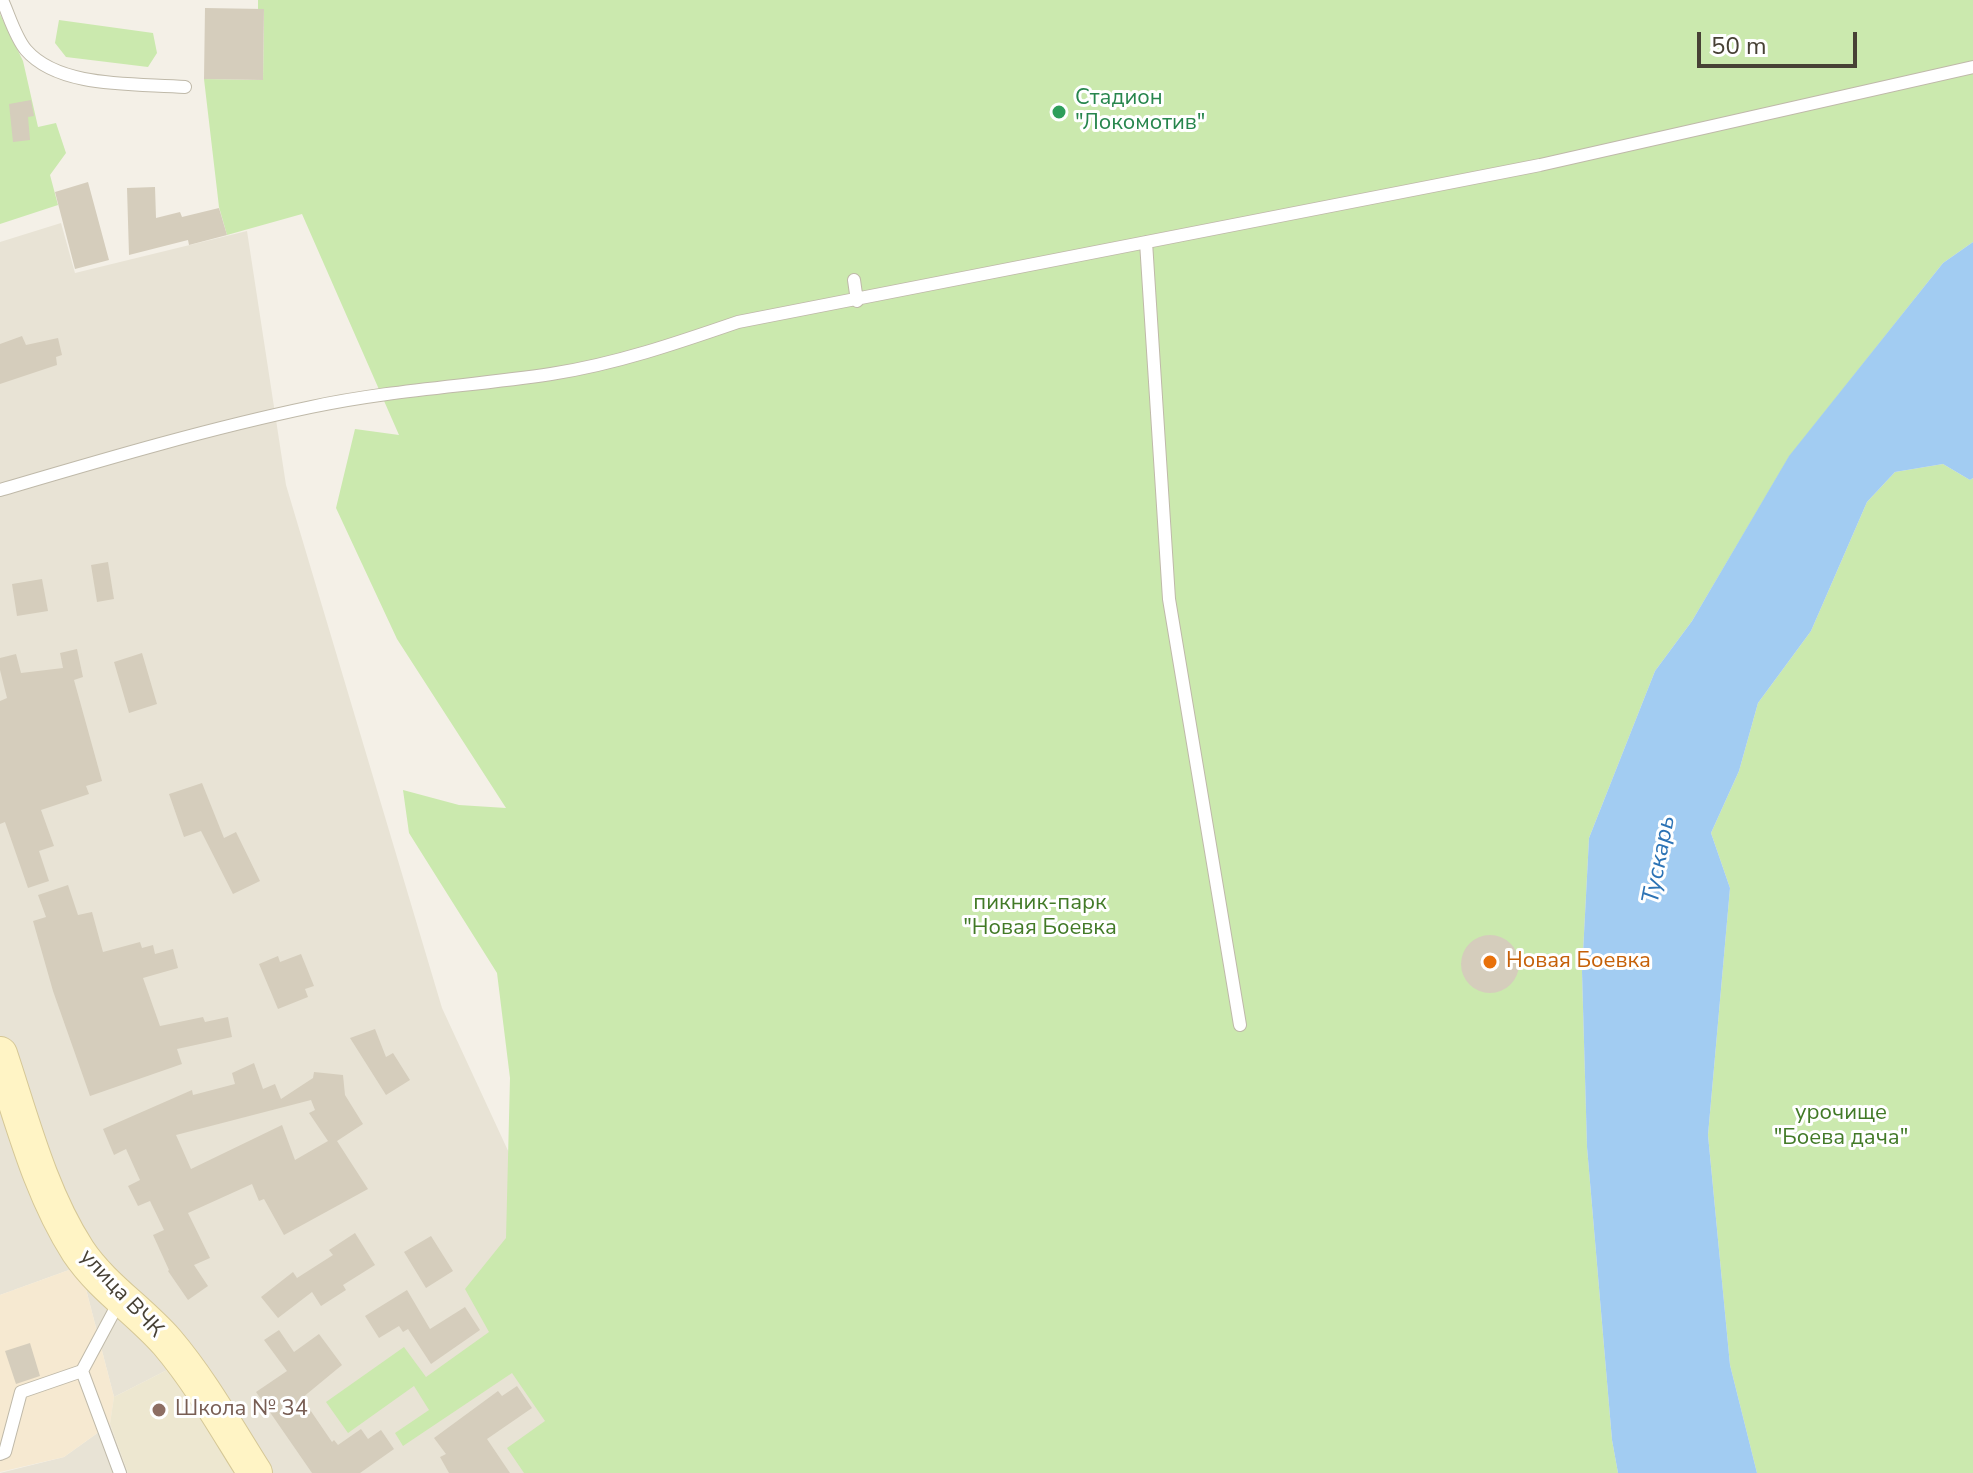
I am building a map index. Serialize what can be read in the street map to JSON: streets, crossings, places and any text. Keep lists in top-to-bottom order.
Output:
{
  "streets": {
    "main road": ["улица ВЧК"]
  },
  "water": ["Тускарь"],
  "parks": ["пикник-парк \"Новая Боевка", "урочище \"Боева дача\""],
  "places": ["Стадион \"Локомотив\"", "Новая Боевка", "Школа № 34"],
  "scale_bar": "50 m"
}
